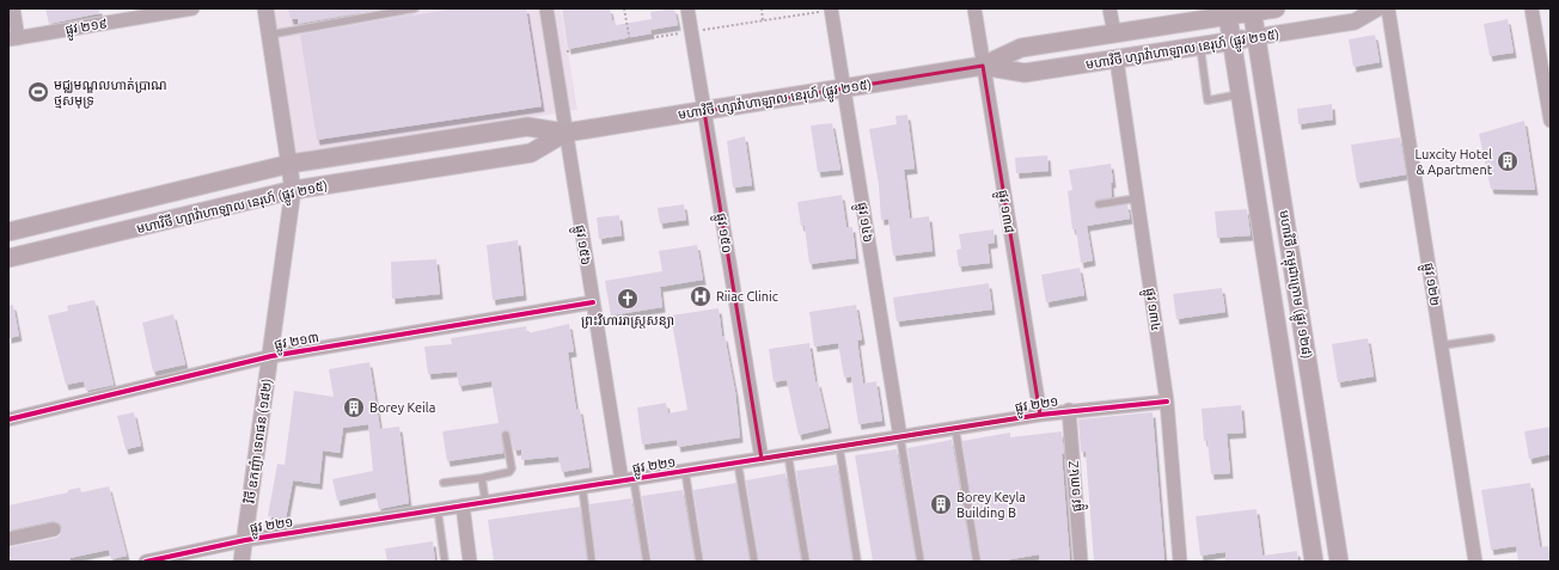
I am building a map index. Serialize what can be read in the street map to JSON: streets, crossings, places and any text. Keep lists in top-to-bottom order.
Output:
{
  "streets": {
    "main road": ["មហាវិថី ហ្សាវ៉ាហាឡាល នេរុហ៍ (ផ្លូវ ២១៥)", "មហាវិថី កម្ពុជាក្រោម (ផ្លូវ ១២៨)"],
    "street": [
      "ផ្លូវ ២១៩",
      "ផ្លូវ ១៣៨",
      "ផ្លូវ ១៤៦",
      "ផ្លូវ ១៥០",
      "ផ្លូវ ១៥៦",
      "ផ្លូវ ១២២",
      "ផ្លូវ ១៣៤",
      "ផ្លូវ ២១៣",
      "ផ្លូវ ២២១",
      "វិថី ឧកញ៉ា ទេពផន (១៨២)",
      "ផ្លូវ ១៣៤Z"
    ]
  },
  "crossings": [
    ["មហាវិថី ហ្សាវ៉ាហាឡាល នេរុហ៍ (ផ្លូវ ២១៥)", "ផ្លូវ ១៣៨"],
    ["មហាវិថី ហ្សាវ៉ាហាឡាល នេរុហ៍ (ផ្លូវ ២១៥)", "ផ្លូវ ១៤៦"],
    ["មហាវិថី ហ្សាវ៉ាហាឡាល នេរុហ៍ (ផ្លូវ ២១៥)", "ផ្លូវ ១៥០"],
    ["មហាវិថី ហ្សាវ៉ាហាឡាល នេរុហ៍ (ផ្លូវ ២១៥)", "ផ្លូវ ១៥៦"],
    ["មហាវិថី ហ្សាវ៉ាហាឡាល នេរុហ៍ (ផ្លូវ ២១៥)", "មហាវិថី កម្ពុជាក្រោម (ផ្លូវ ១២៨)"],
    ["មហាវិថី ហ្សាវ៉ាហាឡាល នេរុហ៍ (ផ្លូវ ២១៥)", "ផ្លូវ ១៣៤"],
    ["មហាវិថី ហ្សាវ៉ាហាឡាល នេរុហ៍ (ផ្លូវ ២១៥)", "វិថី ឧកញ៉ា ទេពផន (១៨២)"],
    ["ផ្លូវ ១៣៨", "ផ្លូវ ២២១"],
    ["ផ្លូវ ១៤៦", "ផ្លូវ ២២១"],
    ["ផ្លូវ ១៥០", "ផ្លូវ ២២១"],
    ["ផ្លូវ ១៥៦", "ផ្លូវ ២១៣"],
    ["ផ្លូវ ១៥៦", "ផ្លូវ ២២១"],
    ["ផ្លូវ ១៣៤", "ផ្លូវ ២២១"],
    ["ផ្លូវ ២១៣", "វិថី ឧកញ៉ា ទេពផន (១៨២)"],
    ["ផ្លូវ ២២១", "វិថី ឧកញ៉ា ទេពផន (១៨២)"],
    ["ផ្លូវ ២២១", "ផ្លូវ ១៣៤Z"]
  ],
  "places": {
    "sports": ["មជ្ឈមណ្ឌលហាត់ប្រាណ ថ្មសមុទ្រ"],
    "building": ["Luxcity Hotel & Apartment", "Borey Keila", "Borey Keyla Building B"],
    "hospital": ["Riiac Clinic"],
    "church": ["ព្រះវិហាររាស្ត្រសន្យា"]
  }
}
